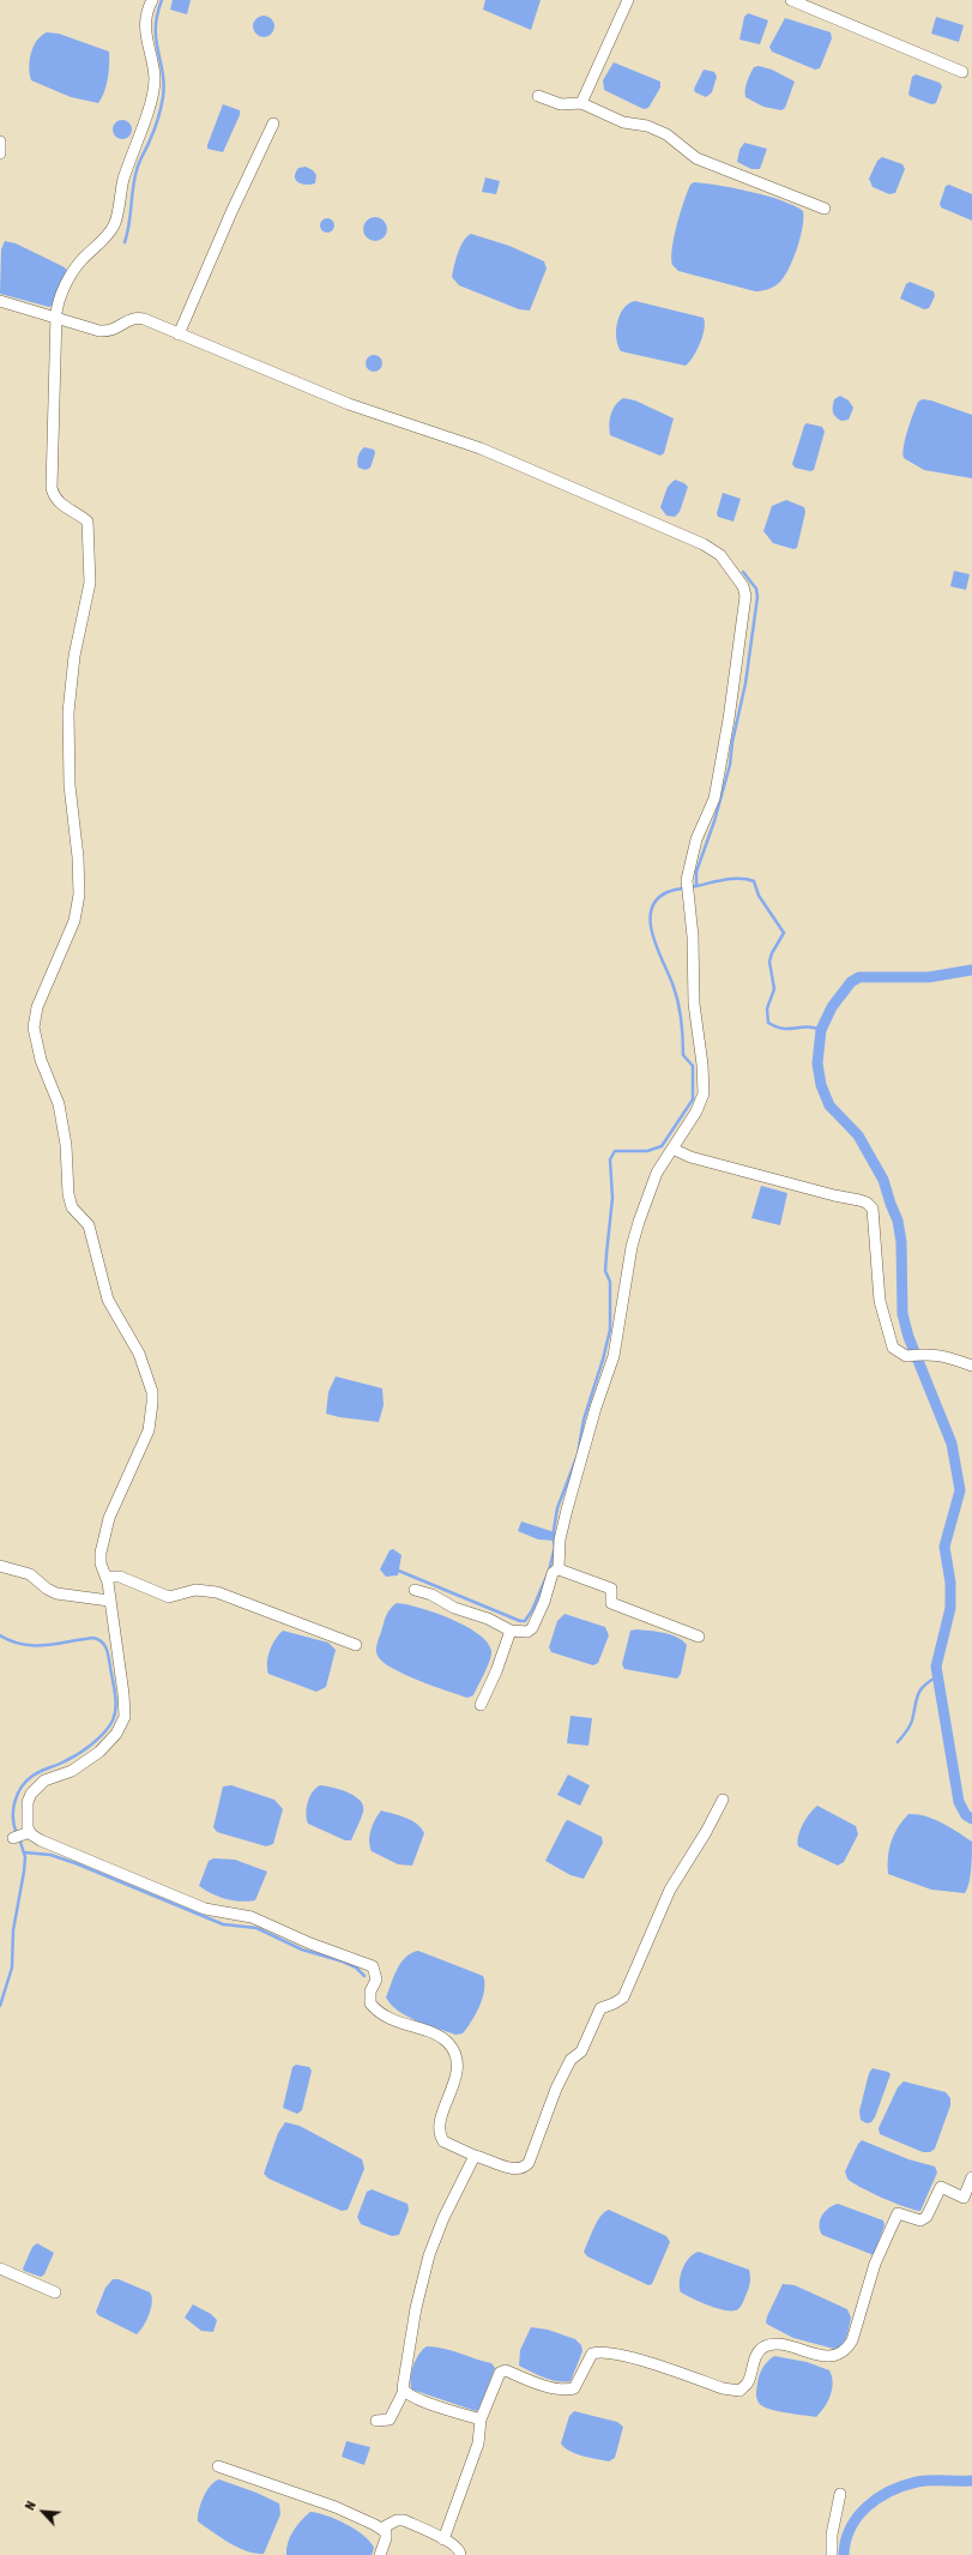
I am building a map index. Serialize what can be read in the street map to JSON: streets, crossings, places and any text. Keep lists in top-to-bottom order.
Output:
{
  "north": "top left"
}
